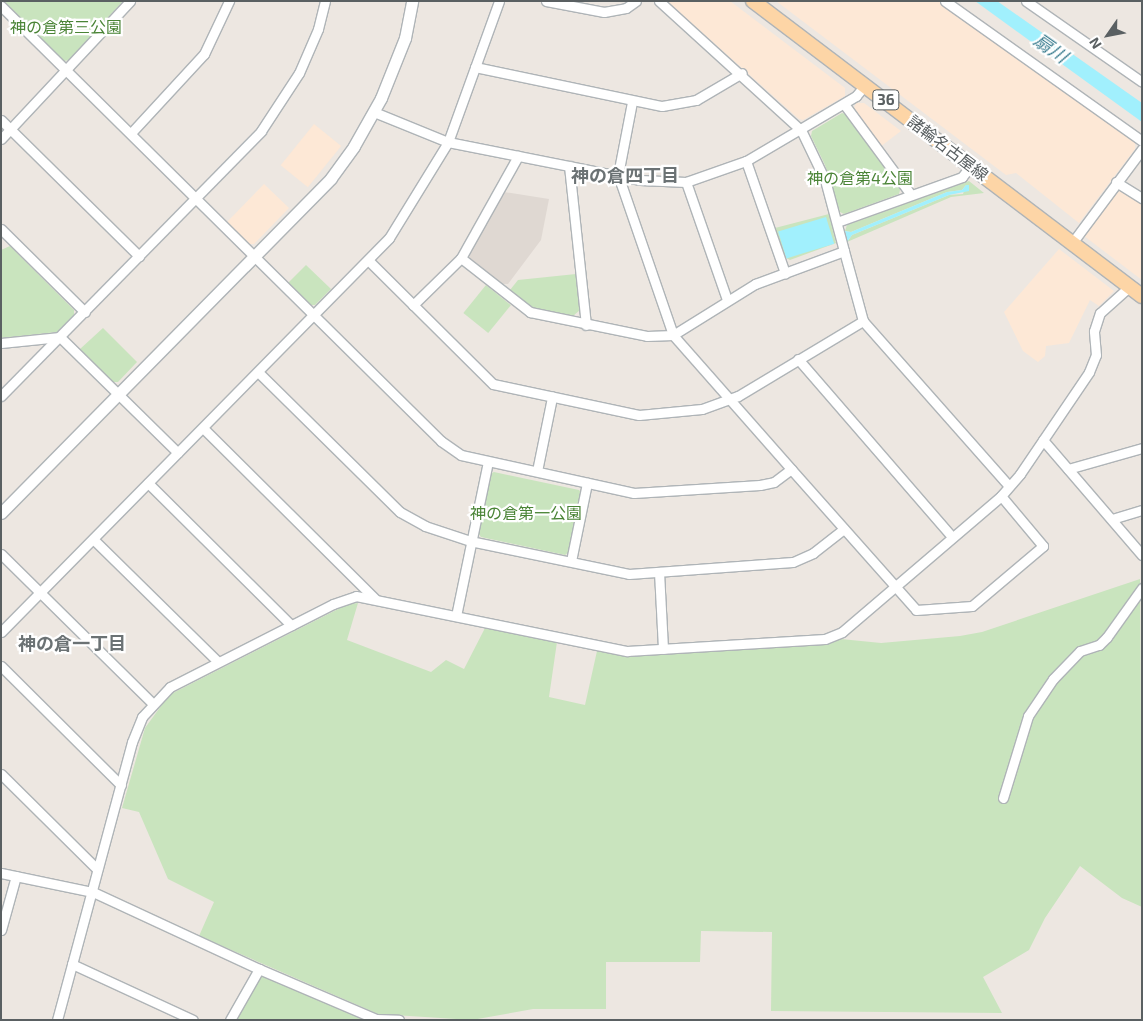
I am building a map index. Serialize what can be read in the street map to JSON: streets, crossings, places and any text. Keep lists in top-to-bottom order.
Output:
{
  "streets": {
    "main road": ["36", "諸輪名古屋線"]
  },
  "districts": ["神の倉四丁目", "神の倉一丁目"],
  "water": ["扇川"],
  "parks": ["神の倉第三公園", "神の倉第4公園", "神の倉第一公園"],
  "north": "bottom left"
}
